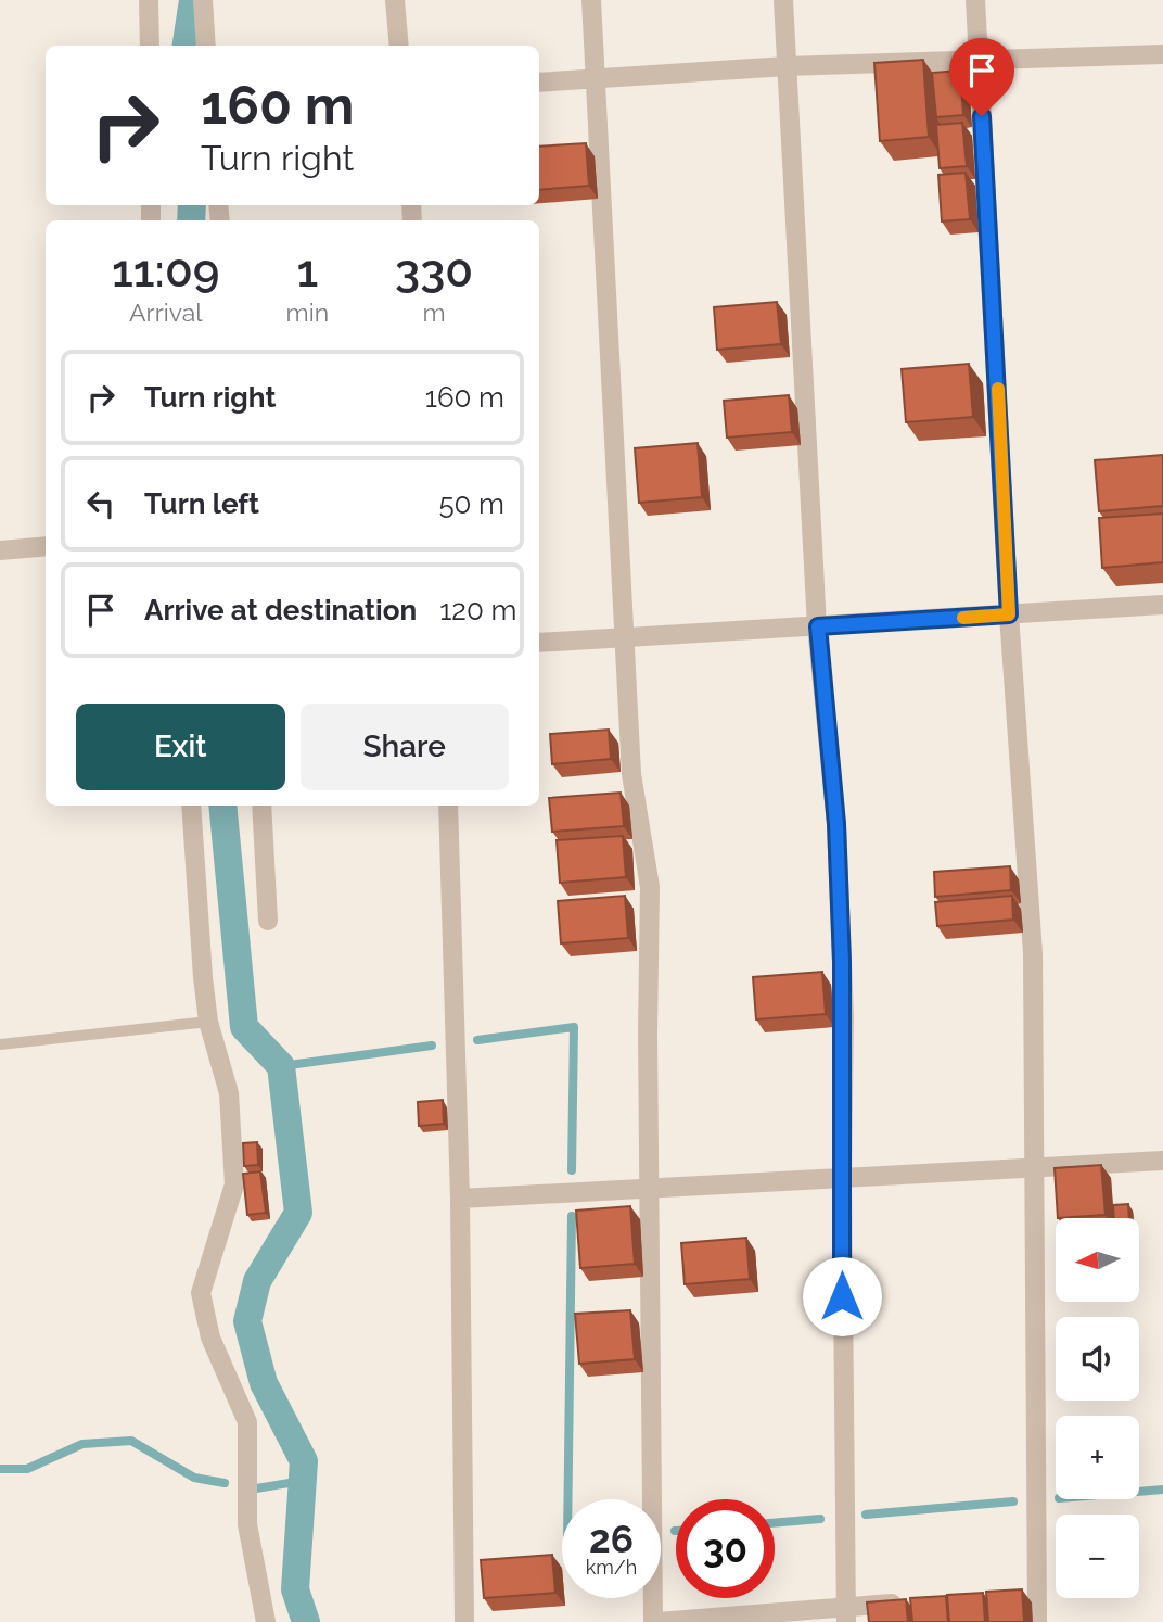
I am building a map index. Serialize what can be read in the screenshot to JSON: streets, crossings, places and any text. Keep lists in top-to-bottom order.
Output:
{
  "north": "left",
  "page": {
    "turn": ["160 m", "Turn right"],
    "eta": [
      "11:09",
      "Arrival",
      "1",
      "min",
      "330",
      "m"
    ],
    "list": [
      {
        "name": "Turn right",
        "value": "160 m"
      },
      {
        "name": "Turn left",
        "value": "50 m"
      },
      {
        "name": "Arrive at destination",
        "value": "120 m"
      }
    ],
    "buttons": ["Exit", "Share"],
    "map_buttons": ["+", "−"],
    "speed": "26 km/h",
    "limit": "30"
  }
}
